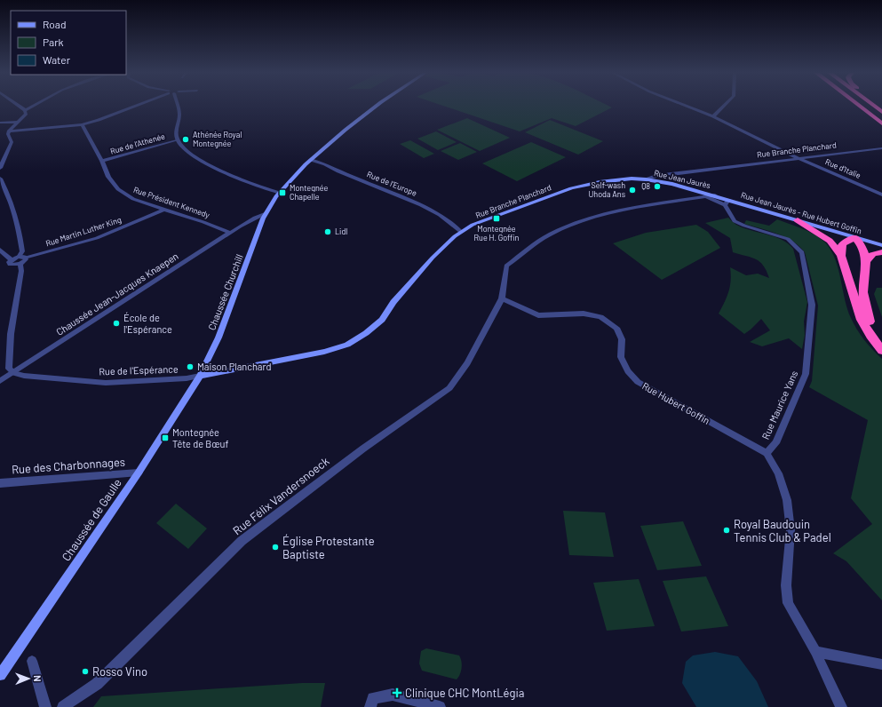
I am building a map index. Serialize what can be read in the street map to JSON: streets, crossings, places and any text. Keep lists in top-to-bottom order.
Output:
{
  "streets": {
    "main road": [
      "Rue Branche Planchard",
      "Rue Jean Jaurès",
      "Rue Jean Jaurès - Rue Hubert Goffin",
      "Chaussée Churchill",
      "Chaussée de Gaulle"
    ],
    "street": [
      "Rue de l'Athenée",
      "Rue d'Italie",
      "Rue de l'Europe",
      "Rue Président Kennedy",
      "Rue Martin Luther King",
      "Chaussée Jean-Jacques Knaepen",
      "Rue de l'Espérance",
      "Rue Hubert Goffin",
      "Rue Maurice Yans",
      "Rue des Charbonnages",
      "Rue Félix Vandersnoeck"
    ]
  },
  "crossings": [
    ["Rue de l'Athenée", "Rue Président Kennedy"],
    ["Rue Branche Planchard", "Rue d'Italie"],
    ["Rue Branche Planchard", "Rue Jean Jaurès"],
    ["Rue Branche Planchard", "Rue de l'Europe"],
    ["Rue Branche Planchard", "Chaussée Churchill"],
    ["Rue Branche Planchard", "Rue de l'Espérance"],
    ["Rue Branche Planchard", "Chaussée de Gaulle"],
    ["Rue Jean Jaurès", "Rue Jean Jaurès - Rue Hubert Goffin"],
    ["Rue de l'Europe", "Chaussée Churchill"],
    ["Rue Président Kennedy", "Rue Martin Luther King"],
    ["Rue Président Kennedy", "Chaussée Jean-Jacques Knaepen"],
    ["Rue Jean Jaurès - Rue Hubert Goffin", "Rue Maurice Yans"],
    ["Chaussée Churchill", "Chaussée Jean-Jacques Knaepen"],
    ["Chaussée Churchill", "Rue de l'Espérance"],
    ["Chaussée Churchill", "Chaussée de Gaulle"],
    ["Chaussée Jean-Jacques Knaepen", "Rue de l'Espérance"],
    ["Rue de l'Espérance", "Chaussée de Gaulle"],
    ["Rue Hubert Goffin", "Rue Maurice Yans"],
    ["Rue Hubert Goffin", "Rue Félix Vandersnoeck"],
    ["Rue des Charbonnages", "Chaussée de Gaulle"]
  ],
  "places": {
    "other": [
      "Athénée Royal Montegnée",
      "Q8",
      "Self-wash Uhoda Ans",
      "Lidl",
      "École de l'Espérance",
      "Maison Planchard",
      "Royal Baudouin Tennis Club & Padel",
      "Église Protestante Baptiste",
      "Rosso Vino"
    ],
    "transit": ["Montegnée Chapelle", "Montegnée Rue H. Goffin", "Montegnée Tête de Bœuf"],
    "health": ["Clinique CHC MontLégia"]
  },
  "legend": ["Road", "Park", "Water"],
  "north": "right"
}
